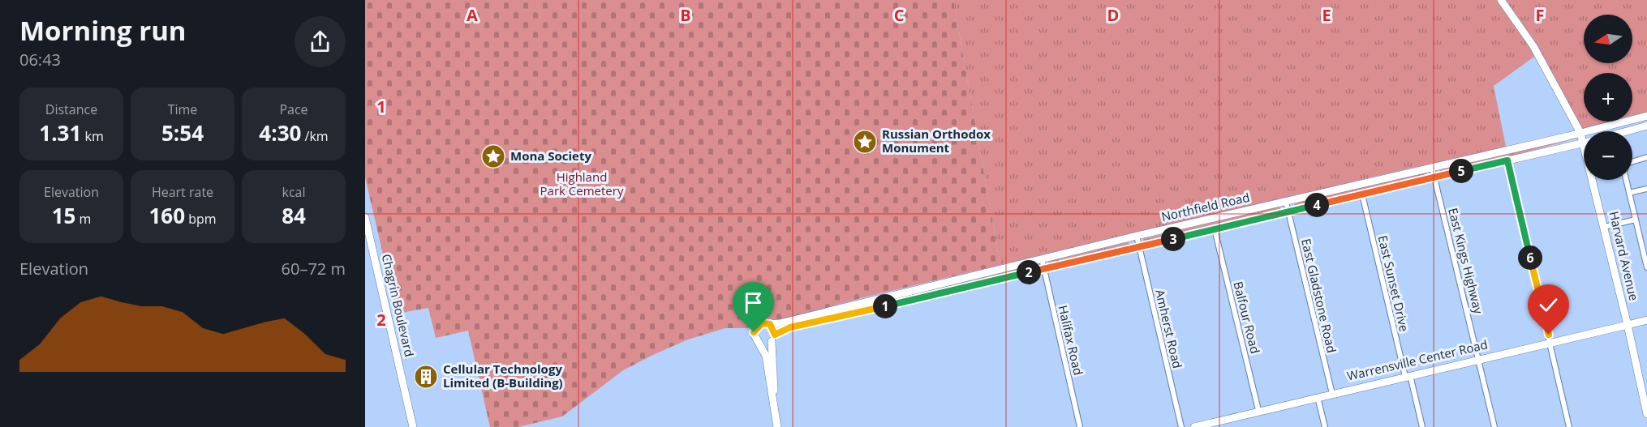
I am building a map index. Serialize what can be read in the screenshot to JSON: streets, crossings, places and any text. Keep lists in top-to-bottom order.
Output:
{
  "streets": {
    "main road": [
      "Northfield Road",
      "Harvard Avenue",
      "Chagrin Boulevard",
      "Warrensville Center Road"
    ],
    "street": [
      "East Kings Highway",
      "East Sunset Drive",
      "East Gladstone Road",
      "Balfour Road",
      "Amherst Road",
      "Halifax Road"
    ]
  },
  "crossings": [
    ["Northfield Road", "Harvard Avenue"],
    ["Northfield Road", "East Kings Highway"],
    ["Northfield Road", "East Sunset Drive"],
    ["Northfield Road", "East Gladstone Road"],
    ["Northfield Road", "Balfour Road"],
    ["Northfield Road", "Amherst Road"],
    ["Northfield Road", "Halifax Road"],
    ["Harvard Avenue", "Warrensville Center Road"],
    ["East Kings Highway", "Warrensville Center Road"],
    ["East Sunset Drive", "Warrensville Center Road"],
    ["East Gladstone Road", "Warrensville Center Road"],
    ["Balfour Road", "Warrensville Center Road"]
  ],
  "parks": ["Highland Park Cemetery"],
  "places": {
    "place": ["Russian Orthodox Monument", "Mona Society"],
    "building": ["Cellular Technology Limited (B-Building)"]
  },
  "north": "left",
  "page": {
    "heading": ["Morning run", "06:43"],
    "map_buttons": ["+", "−"],
    "stats": [
      ["Distance", "1.31 km"],
      ["Time", "5:54"],
      ["Pace", "4:30 /km"],
      ["Elevation", "15 m"],
      ["Heart rate", "160 bpm"],
      ["kcal", "84"]
    ],
    "pins": [
      "5",
      "4",
      "3",
      "6",
      "2",
      "1"
    ],
    "chart": ["Elevation", "60–72 m"]
  },
  "grid": {
    "columns": [
      "A",
      "B",
      "C",
      "D",
      "E",
      "F"
    ],
    "rows": ["1", "2"]
  }
}
